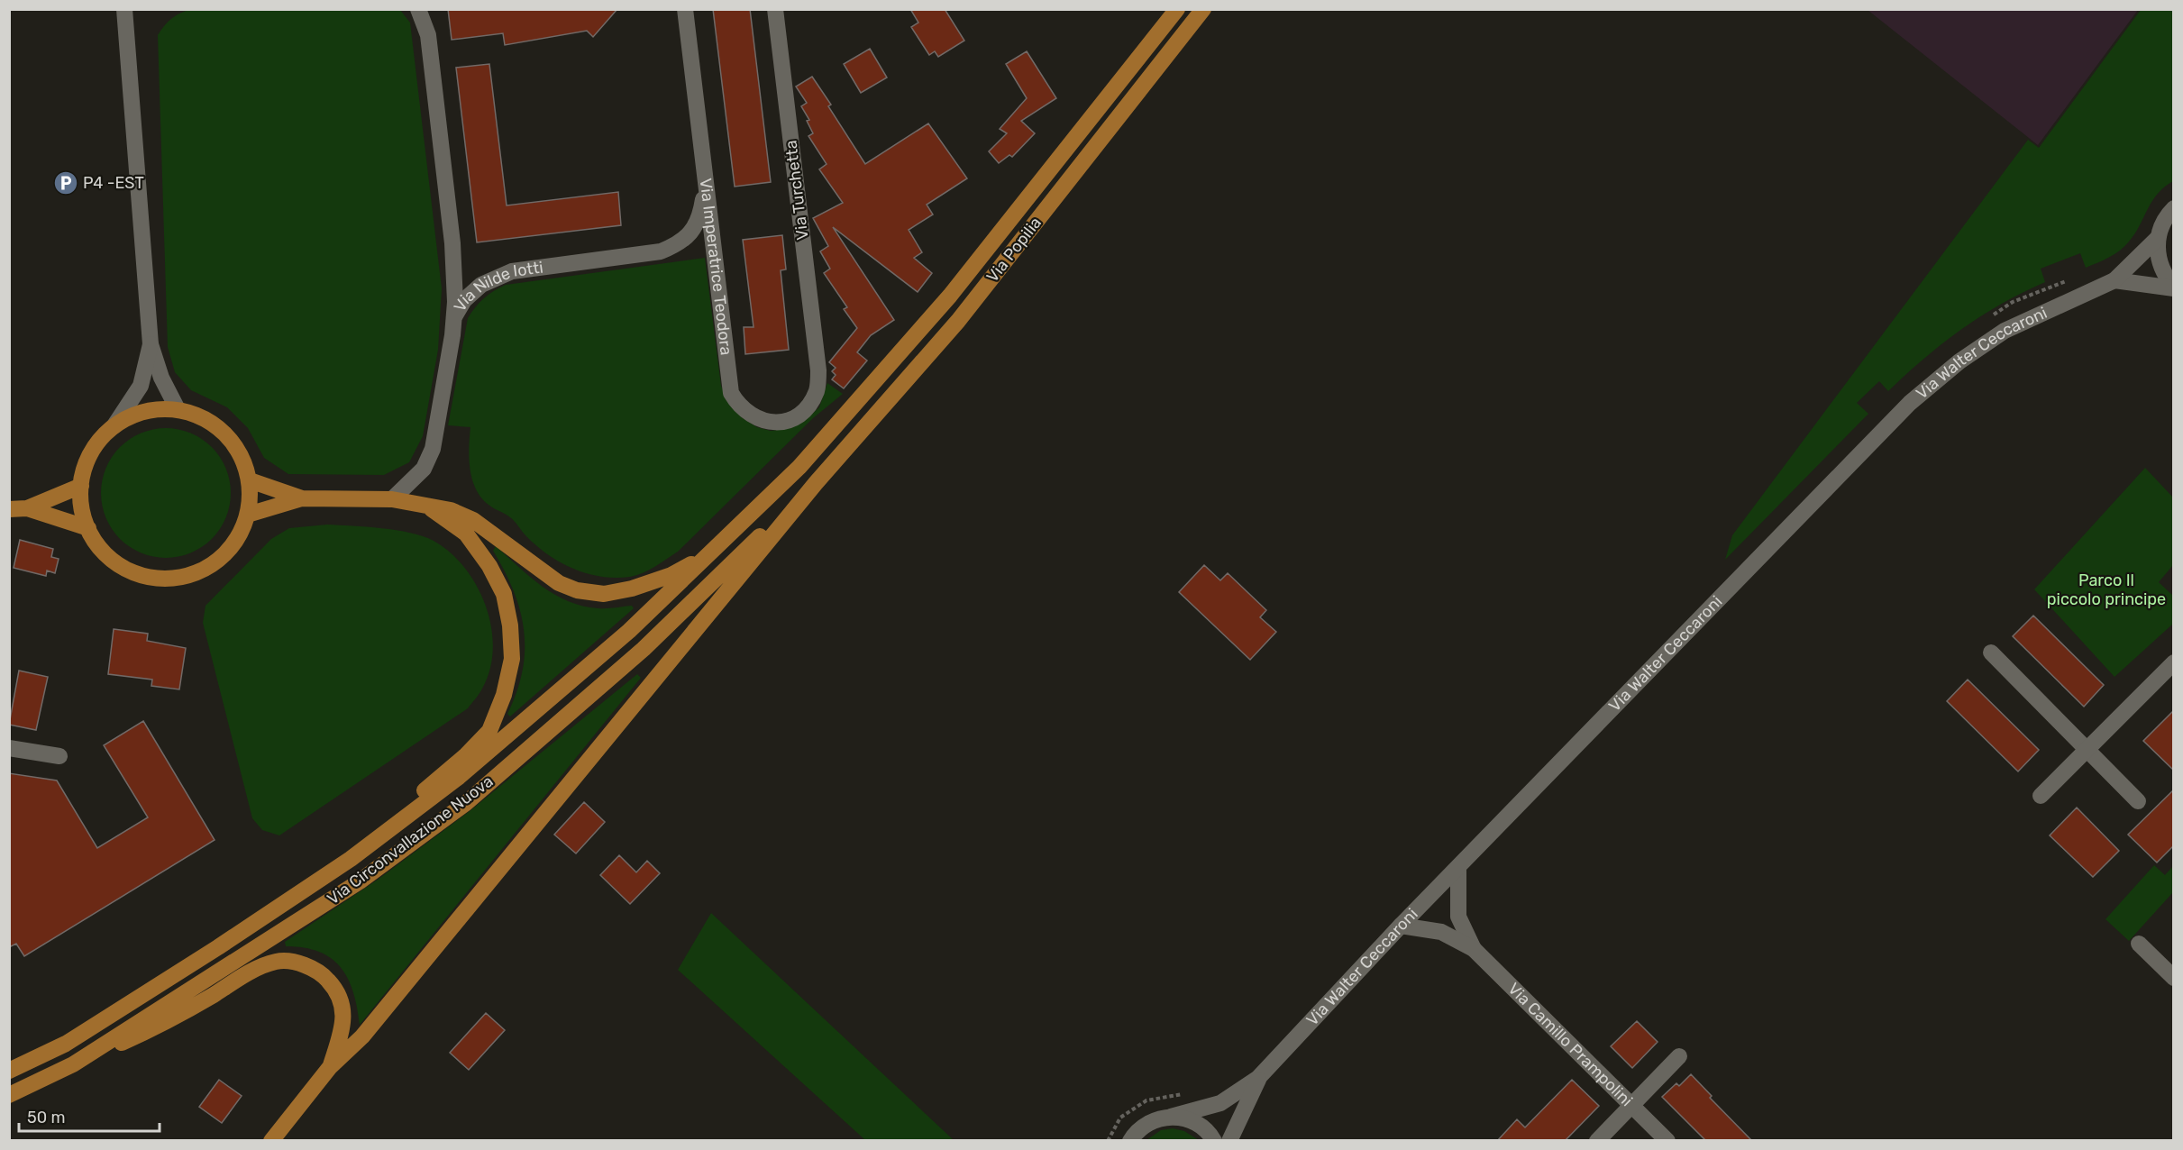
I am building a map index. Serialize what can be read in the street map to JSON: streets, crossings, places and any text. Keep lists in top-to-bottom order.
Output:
{
  "streets": {
    "main road": ["Via Popilia", "Via Circonvallazione Nuova"],
    "street": [
      "Via Turchetta",
      "Via Imperatrice Teodora",
      "Via Nilde Iotti",
      "Via Walter Ceccaroni",
      "Via Camillo Prampolini"
    ]
  },
  "crossings": [
    ["Via Turchetta", "Via Imperatrice Teodora"],
    ["Via Popilia", "Via Circonvallazione Nuova"],
    ["Via Imperatrice Teodora", "Via Nilde Iotti"],
    ["Via Walter Ceccaroni", "Via Camillo Prampolini"]
  ],
  "parks": ["Parco Il piccolo principe"],
  "places": {
    "parking": ["P4 -EST"]
  },
  "scale_bar": "50 m"
}
